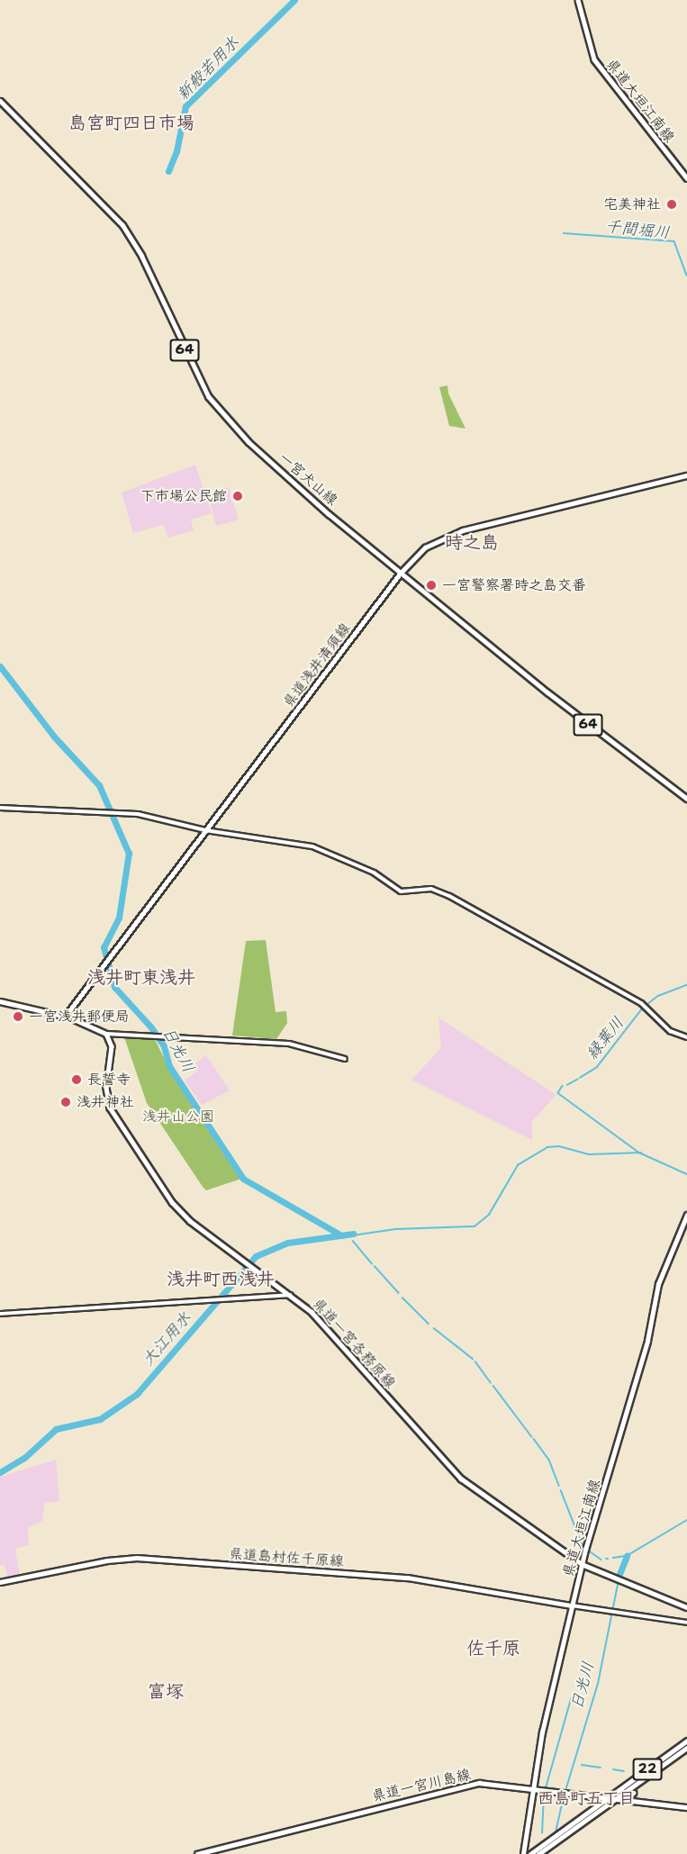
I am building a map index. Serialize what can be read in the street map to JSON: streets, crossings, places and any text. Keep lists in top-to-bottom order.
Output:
{
  "streets": {
    "main road": [
      "県道大垣江南線",
      "64",
      "一宮犬山線",
      "県道浅井清須線",
      "県道一宮各務原線",
      "県道島村佐千原線",
      "22",
      "県道一宮川島線"
    ]
  },
  "crossings": [
    ["県道大垣江南線", "県道一宮各務原線"],
    ["県道大垣江南線", "県道島村佐千原線"],
    ["県道大垣江南線", "県道一宮川島線"],
    ["一宮犬山線", "県道浅井清須線"],
    ["22", "県道一宮川島線"]
  ],
  "districts": [
    "島宮町四日市場",
    "時之島",
    "浅井町東浅井",
    "浅井町西浅井",
    "佐千原",
    "富塚",
    "西島町五丁目"
  ],
  "water": [
    "新般若用水",
    "千間堀川",
    "縁葉川",
    "日光川",
    "大江用水"
  ],
  "parks": ["浅井山公園"],
  "places": [
    "宅美神社",
    "下市場公民館",
    "一宮警察署時之島交番",
    "一宮浅井郵便局",
    "長誓寺",
    "浅井神社"
  ]
}
